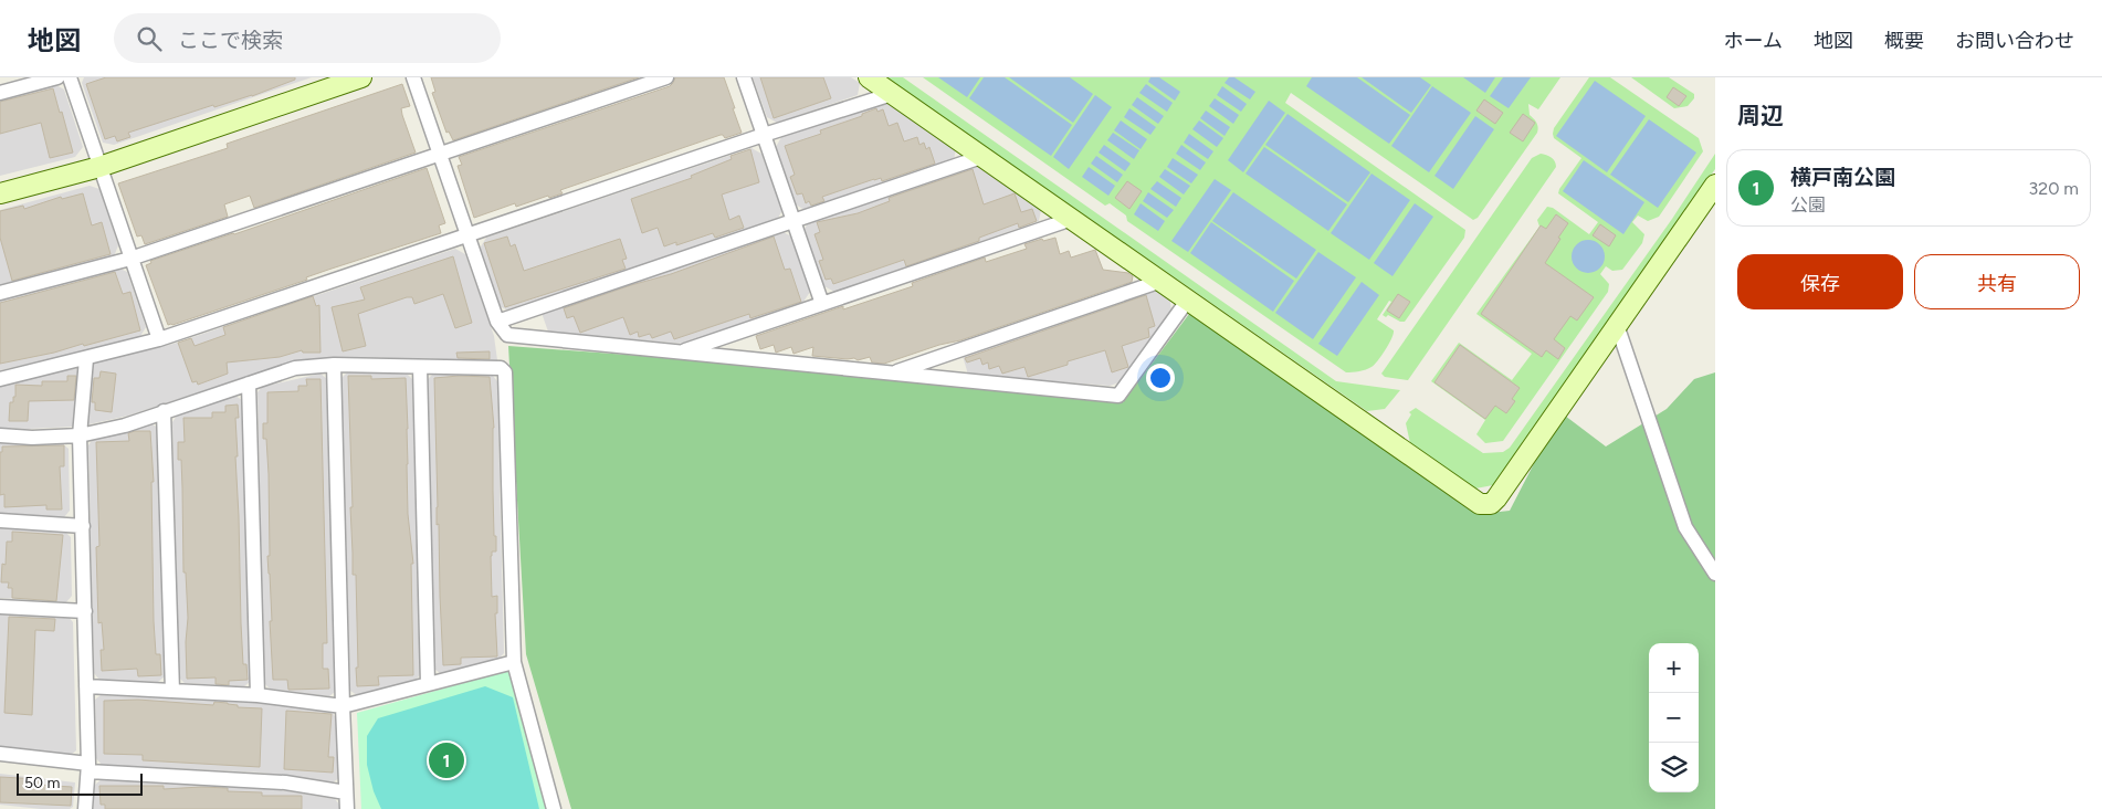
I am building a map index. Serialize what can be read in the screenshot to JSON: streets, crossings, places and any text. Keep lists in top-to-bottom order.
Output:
{
  "scale_bar": "50 m",
  "page": {
    "header": "地図",
    "search": "ここで検索",
    "nav": [
      "ホーム",
      "地図",
      "概要",
      "お問い合わせ"
    ],
    "heading": "周辺",
    "list": [
      {
        "mark": "1",
        "name": "横戸南公園",
        "note": "公園",
        "value": "320 m"
      }
    ],
    "buttons": ["保存", "共有"],
    "map_buttons": ["+", "−"],
    "pins": "1",
    "scale": "50 m"
  }
}
